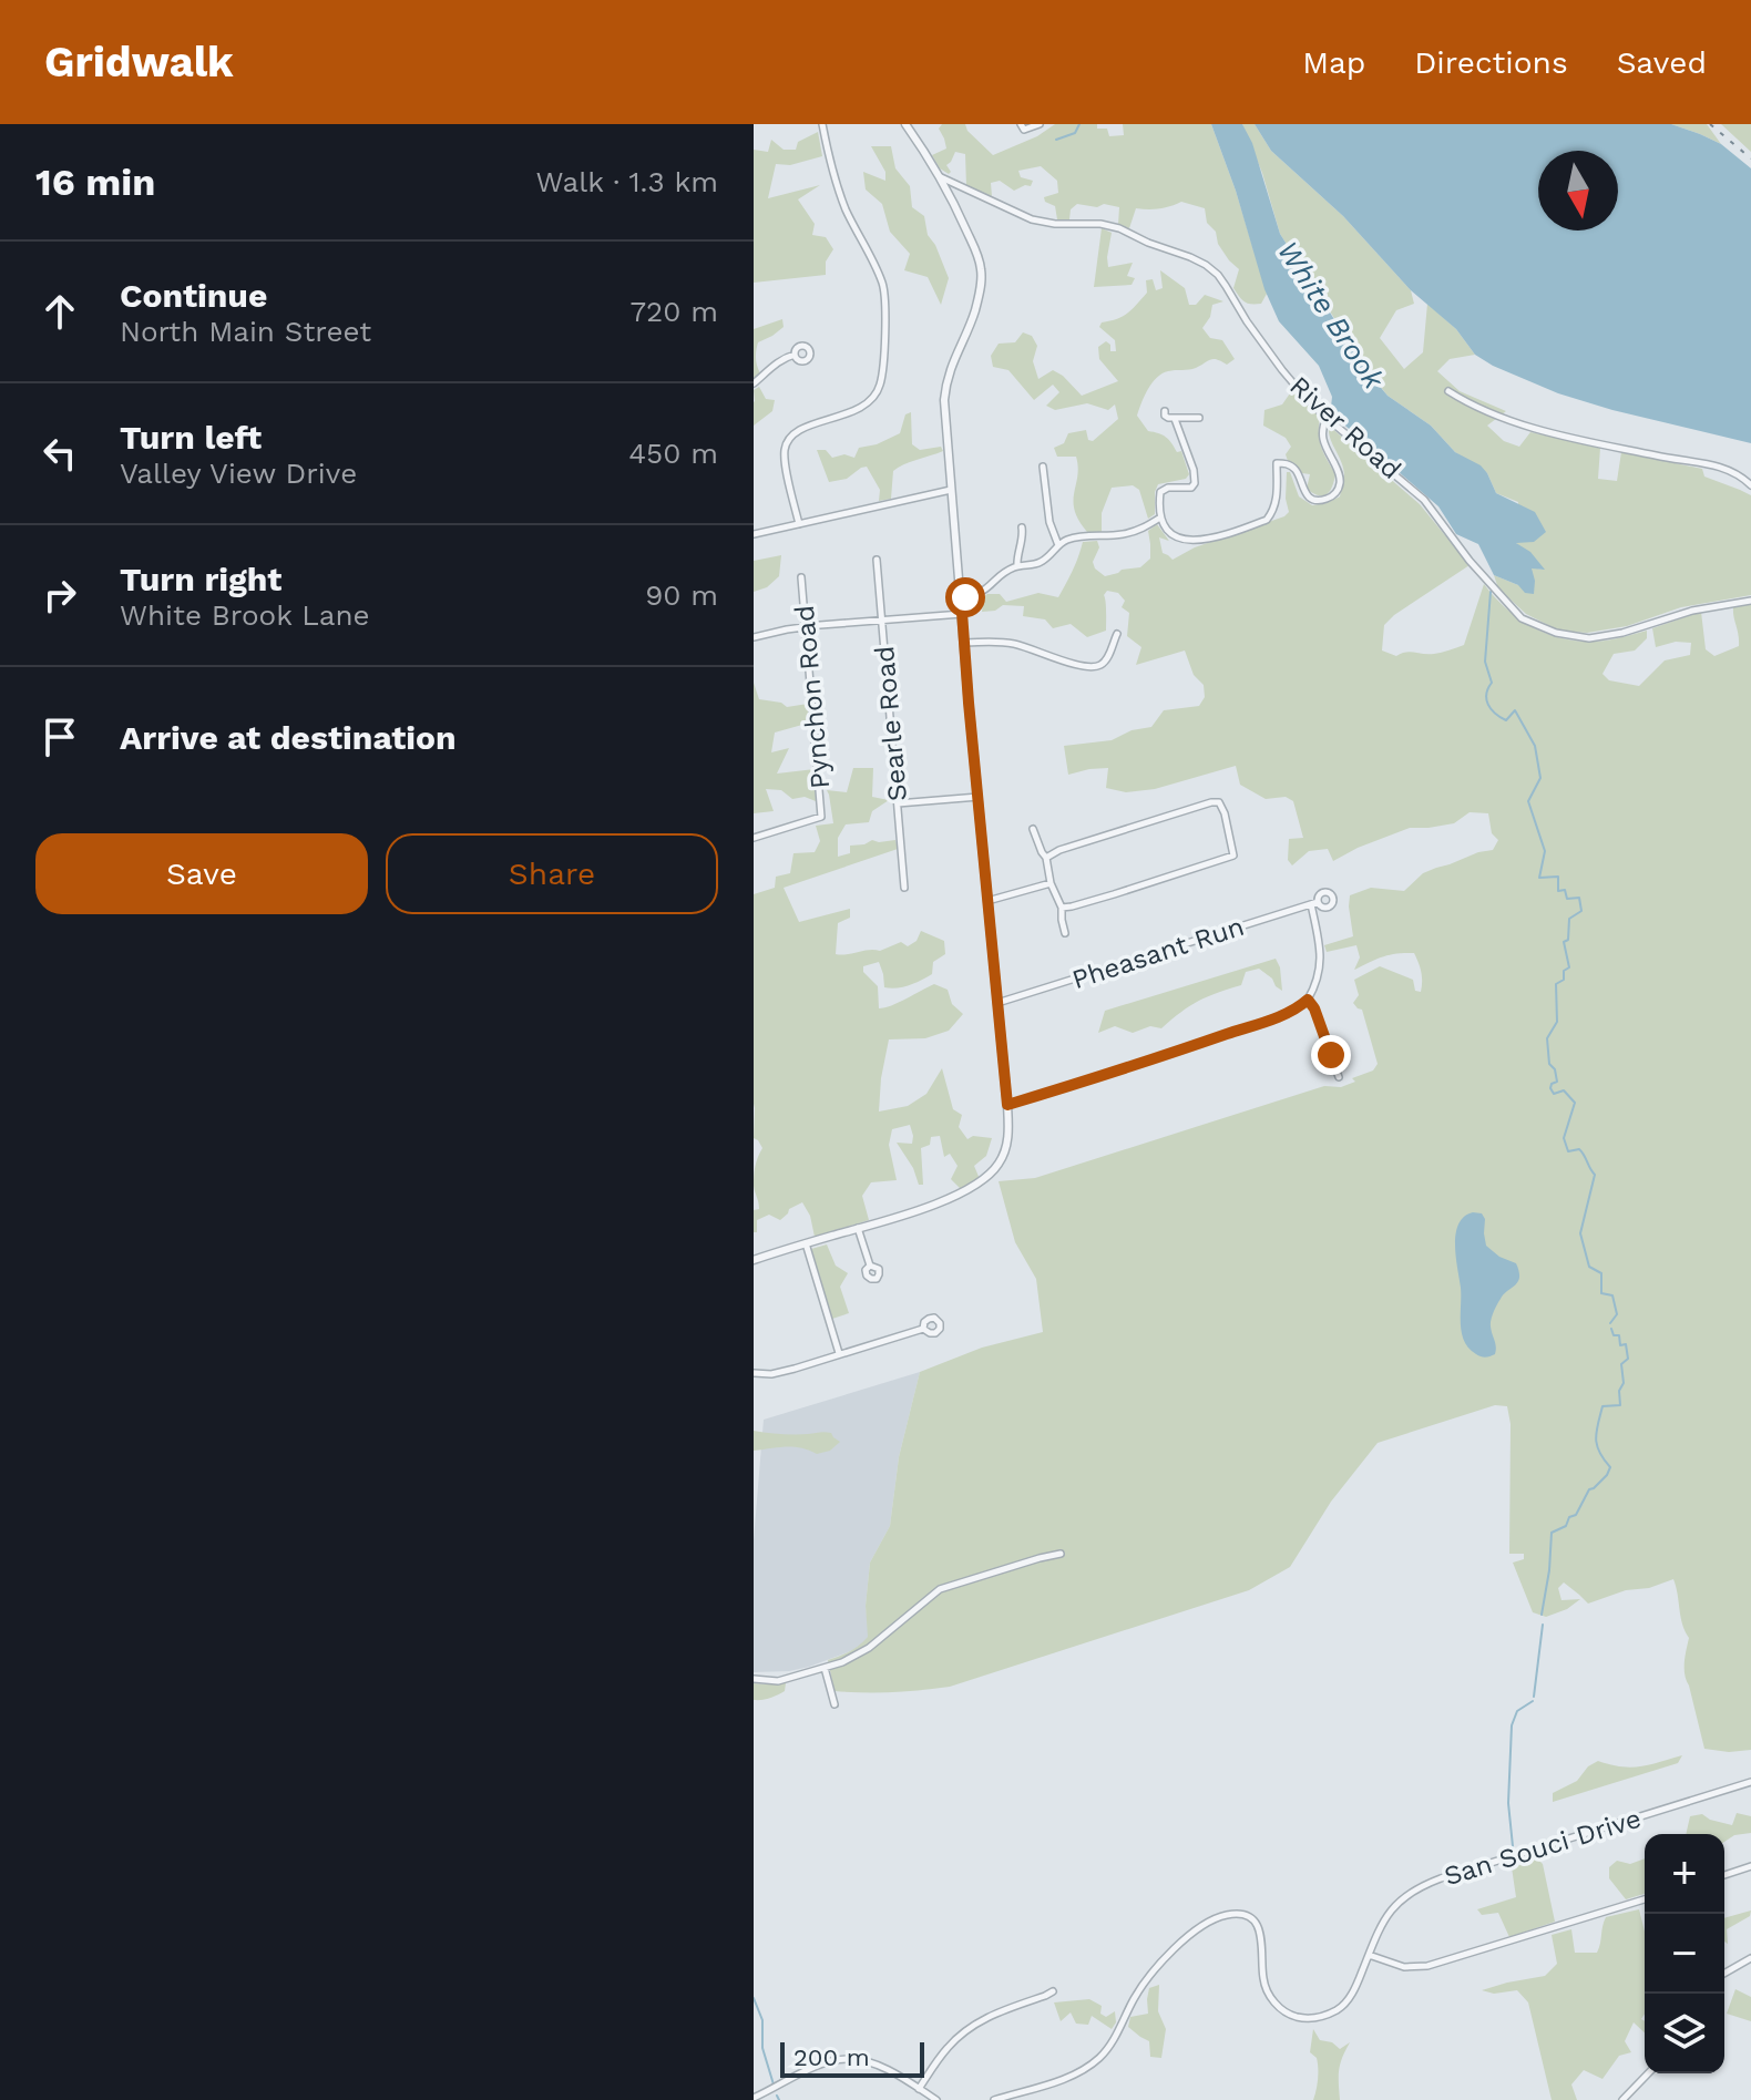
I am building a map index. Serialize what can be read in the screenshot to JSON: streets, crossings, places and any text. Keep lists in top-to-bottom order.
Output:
{
  "streets": {
    "street": [
      "River Road",
      "Pynchon Road",
      "Searle Road",
      "Pheasant Run",
      "San Souci Drive"
    ]
  },
  "water": ["White Brook"],
  "scale_bar": "200 m",
  "north": "bottom",
  "page": {
    "header": "Gridwalk",
    "nav": ["Map", "Directions", "Saved"],
    "heading": ["16 min", "Walk · 1.3 km"],
    "list": [
      ["Continue", "North Main Street", "720 m"],
      ["Turn left", "Valley View Drive", "450 m"],
      ["Turn right", "White Brook Lane", "90 m"],
      "Arrive at destination"
    ],
    "buttons": ["Save", "Share"],
    "map_buttons": ["+", "−"],
    "scale": "200 m"
  }
}
